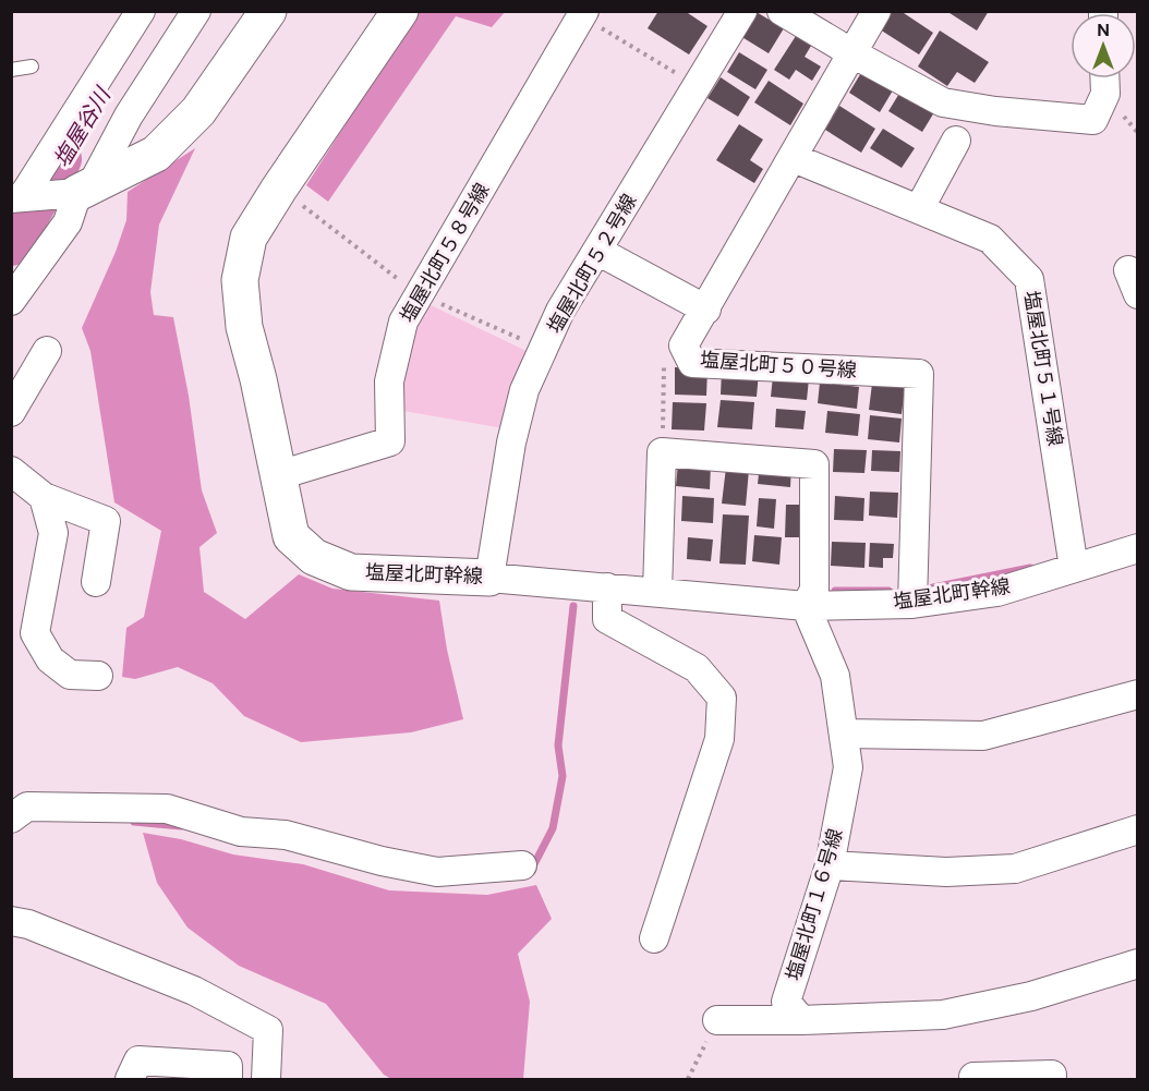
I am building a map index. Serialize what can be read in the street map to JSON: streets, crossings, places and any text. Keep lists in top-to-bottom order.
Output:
{
  "streets": {
    "street": [
      "塩屋北町５８号線",
      "塩屋北町５２号線",
      "塩屋北町５０号線",
      "塩屋北町５１号線",
      "塩屋北町幹線",
      "塩屋北町１６号線"
    ]
  },
  "crossings": [
    ["塩屋北町５８号線", "塩屋北町幹線"],
    ["塩屋北町５２号線", "塩屋北町幹線"],
    ["塩屋北町５０号線", "塩屋北町５１号線"],
    ["塩屋北町５０号線", "塩屋北町幹線"],
    ["塩屋北町５１号線", "塩屋北町幹線"],
    ["塩屋北町幹線", "塩屋北町１６号線"]
  ],
  "water": ["塩屋谷川"],
  "north": "top"
}
